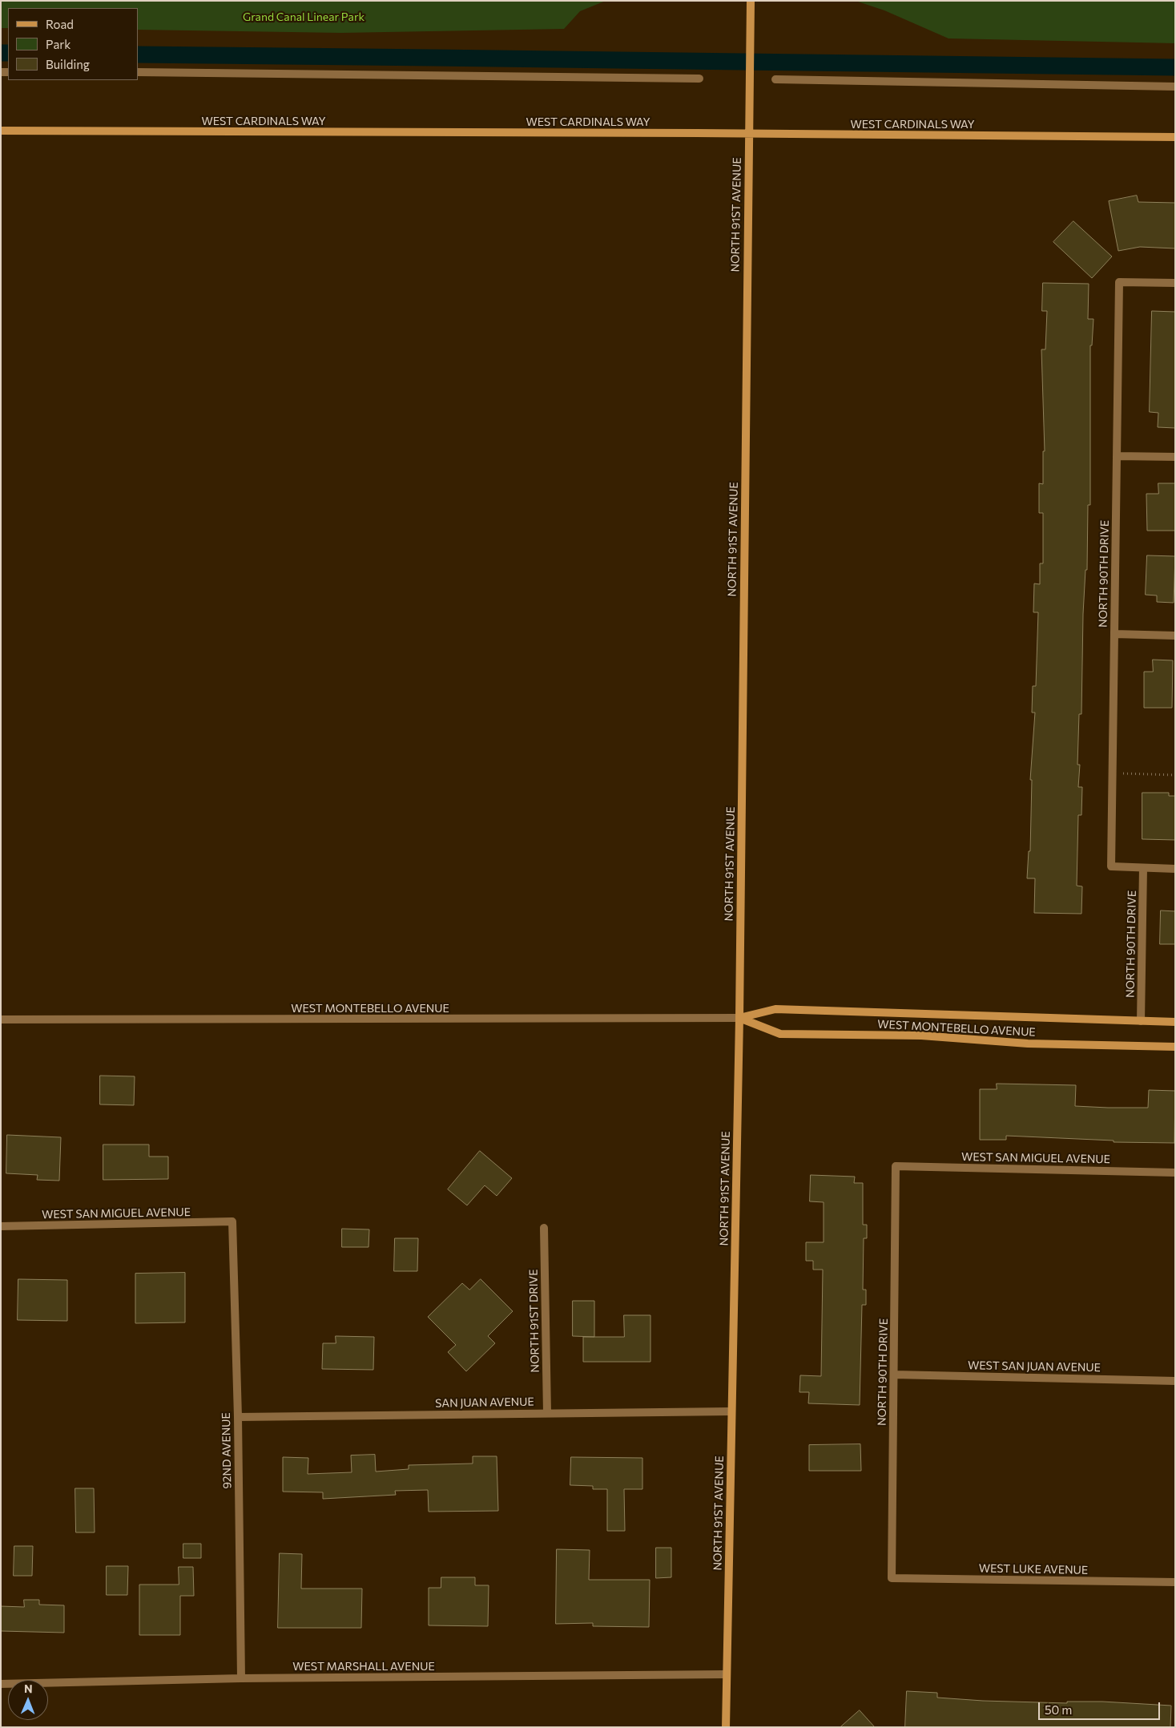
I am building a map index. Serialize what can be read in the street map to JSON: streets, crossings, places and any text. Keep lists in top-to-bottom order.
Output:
{
  "streets": {
    "main road": ["WEST CARDINALS WAY", "NORTH 91ST AVENUE", "WEST MONTEBELLO AVENUE"],
    "street": [
      "NORTH 90TH DRIVE",
      "WEST SAN MIGUEL AVENUE",
      "NORTH 91ST DRIVE",
      "WEST SAN JUAN AVENUE",
      "SAN JUAN AVENUE",
      "92ND AVENUE",
      "WEST LUKE AVENUE",
      "WEST MARSHALL AVENUE"
    ]
  },
  "crossings": [
    ["WEST CARDINALS WAY", "NORTH 91ST AVENUE"],
    ["NORTH 91ST AVENUE", "WEST MONTEBELLO AVENUE"],
    ["NORTH 91ST AVENUE", "SAN JUAN AVENUE"],
    ["NORTH 91ST AVENUE", "WEST MARSHALL AVENUE"],
    ["NORTH 90TH DRIVE", "WEST MONTEBELLO AVENUE"],
    ["NORTH 90TH DRIVE", "WEST SAN MIGUEL AVENUE"],
    ["NORTH 90TH DRIVE", "WEST SAN JUAN AVENUE"],
    ["NORTH 90TH DRIVE", "WEST LUKE AVENUE"],
    ["WEST SAN MIGUEL AVENUE", "92ND AVENUE"],
    ["NORTH 91ST DRIVE", "SAN JUAN AVENUE"],
    ["SAN JUAN AVENUE", "92ND AVENUE"],
    ["92ND AVENUE", "WEST MARSHALL AVENUE"]
  ],
  "parks": ["Grand Canal Linear Park"],
  "legend": ["Road", "Park", "Building"],
  "scale_bar": "50 m",
  "north": "top"
}
